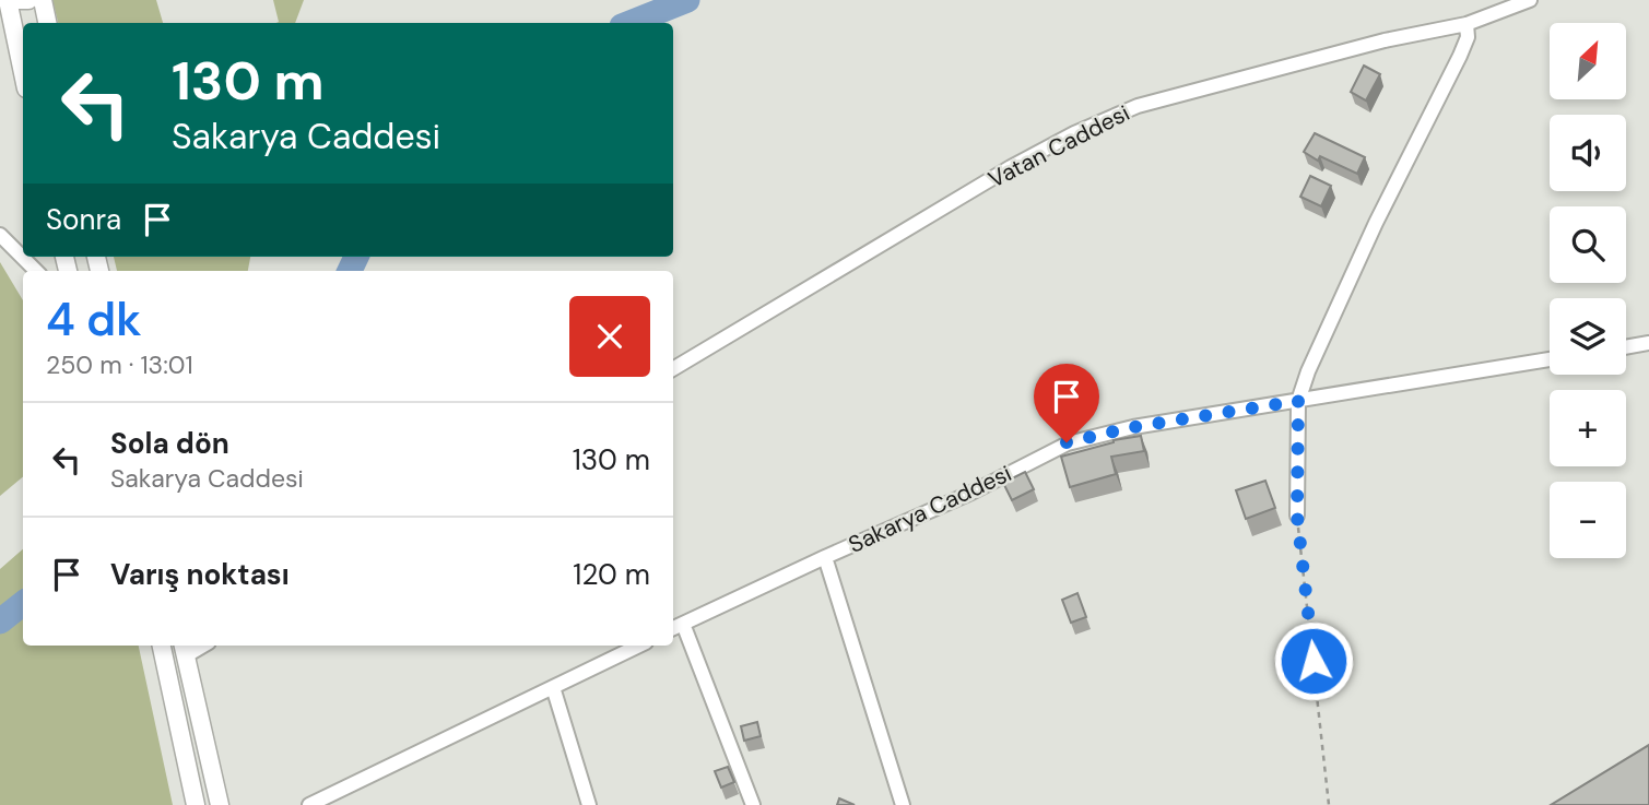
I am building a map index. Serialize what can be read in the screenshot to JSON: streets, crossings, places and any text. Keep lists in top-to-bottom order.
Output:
{
  "streets": {
    "street": ["Vatan Caddesi", "Sakarya Caddesi"]
  },
  "north": "top right",
  "page": {
    "map_buttons": ["+", "−"],
    "turn": ["130 m", "Sakarya Caddesi"],
    "then": "Sonra",
    "heading": ["4 dk", "250 m · 13:01"],
    "list": [
      {
        "name": "Sola dön",
        "note": "Sakarya Caddesi",
        "value": "130 m"
      },
      {
        "name": "Varış noktası",
        "value": "120 m"
      }
    ]
  }
}
